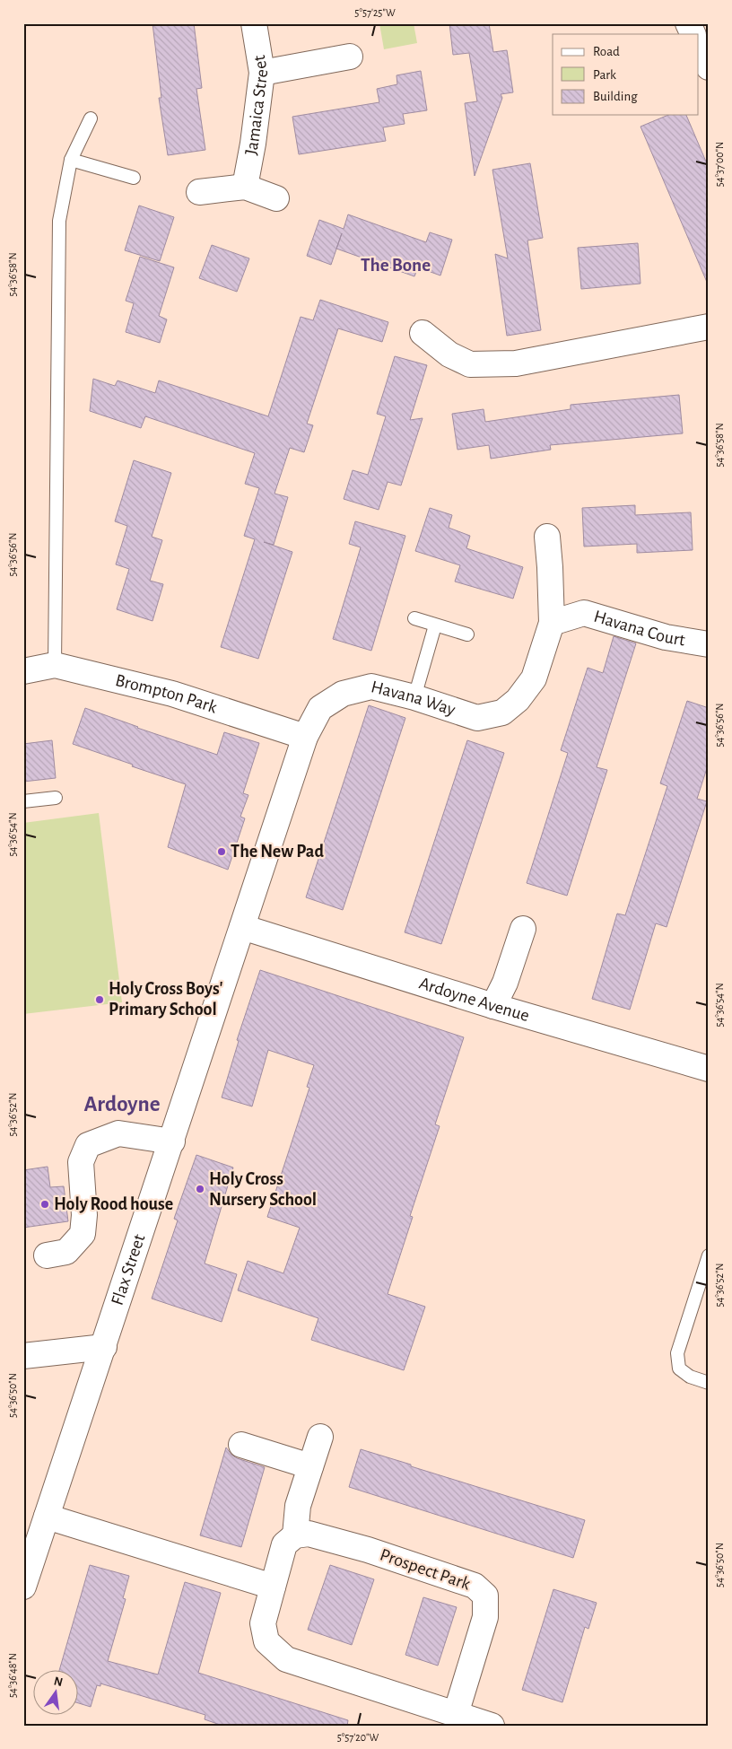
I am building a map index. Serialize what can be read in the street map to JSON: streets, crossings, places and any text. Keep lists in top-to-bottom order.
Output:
{
  "streets": {
    "street": [
      "Jamaica Street",
      "Havana Court",
      "Brompton Park",
      "Havana Way",
      "Ardoyne Avenue",
      "Flax Street",
      "Prospect Park"
    ]
  },
  "crossings": [
    ["Havana Court", "Havana Way"],
    ["Brompton Park", "Havana Way"],
    ["Havana Way", "Ardoyne Avenue"],
    ["Havana Way", "Flax Street"],
    ["Ardoyne Avenue", "Flax Street"]
  ],
  "districts": ["The Bone", "Ardoyne"],
  "places": [
    "The New Pad",
    "Holy Cross Boys' Primary School",
    "Holy Cross Nursery School",
    "Holy Rood house"
  ],
  "legend": ["Road", "Park", "Building"],
  "north": "top",
  "coordinates": [
    "5°57'25\"W",
    "54°37'00\"N",
    "54°36'58\"N",
    "54°36'56\"N",
    "54°36'54\"N",
    "54°36'52\"N",
    "54°36'50\"N",
    "54°36'48\"N",
    "5°57'20\"W"
  ]
}
